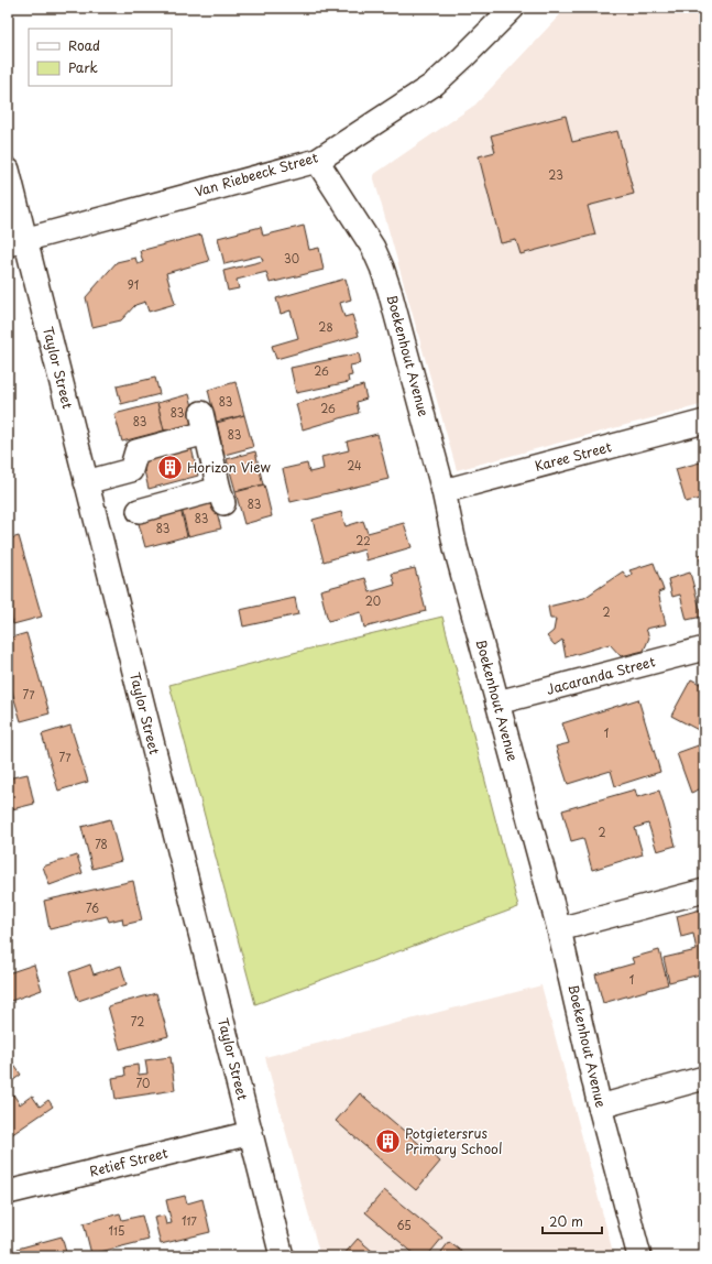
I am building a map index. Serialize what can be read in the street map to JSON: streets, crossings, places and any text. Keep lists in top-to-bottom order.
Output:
{
  "streets": {
    "street": [
      "Van Riebeeck Street",
      "Boekenhout Avenue",
      "Taylor Street",
      "Karee Street",
      "Jacaranda Street",
      "Retief Street"
    ]
  },
  "crossings": [
    ["Van Riebeeck Street", "Boekenhout Avenue"],
    ["Van Riebeeck Street", "Taylor Street"],
    ["Boekenhout Avenue", "Karee Street"],
    ["Boekenhout Avenue", "Jacaranda Street"],
    ["Taylor Street", "Retief Street"]
  ],
  "places": {
    "building": ["Horizon View", "Potgietersrus Primary School"]
  },
  "house_numbers": [
    "23",
    "30",
    "91",
    "28",
    "26",
    "83",
    "26",
    "83",
    "83",
    "83",
    "24",
    "83",
    "83",
    "83",
    "22",
    "20",
    "2",
    "77",
    "1",
    "77",
    "2",
    "78",
    "76",
    "1",
    "72",
    "70",
    "117",
    "65",
    "115"
  ],
  "legend": ["Road", "Park"],
  "scale_bar": "20 m"
}
